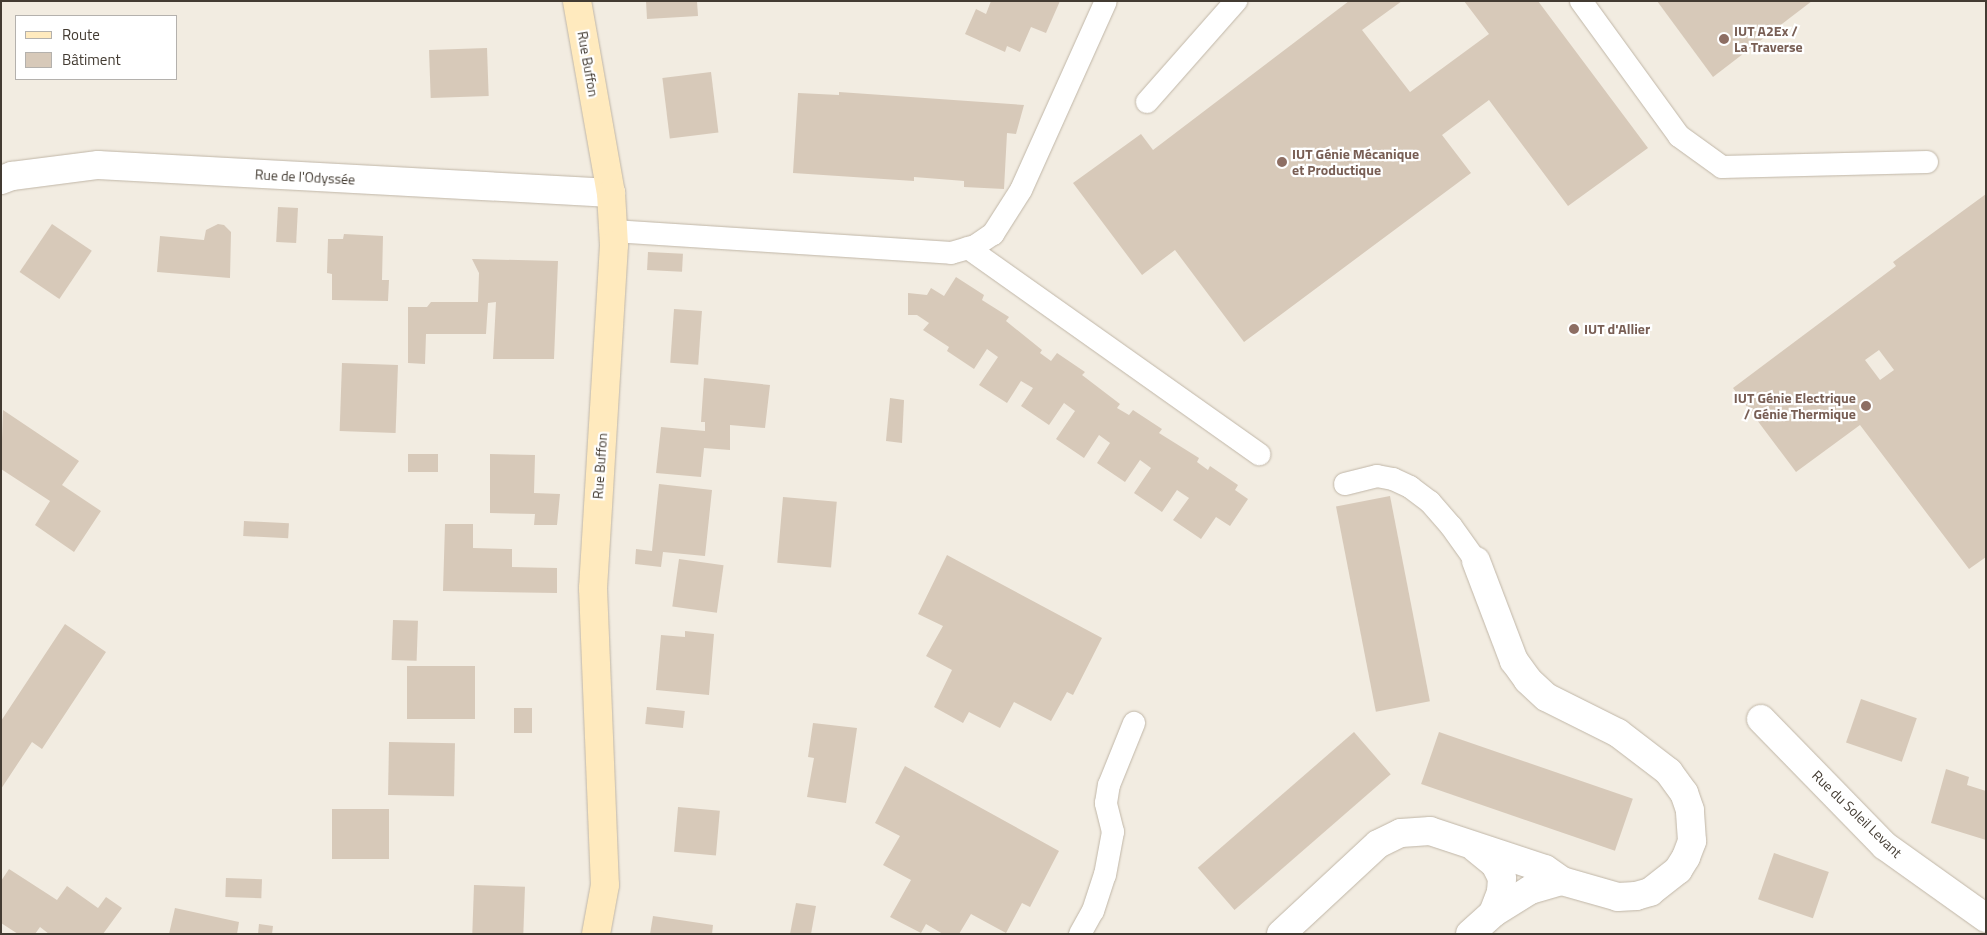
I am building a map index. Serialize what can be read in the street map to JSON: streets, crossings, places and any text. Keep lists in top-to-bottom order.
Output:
{
  "streets": {
    "main road": ["Rue Buffon"],
    "street": ["Rue de l'Odyssée", "Rue du Soleil Levant"]
  },
  "crossings": [
    ["Rue Buffon", "Rue de l'Odyssée"]
  ],
  "places": [
    "IUT A2Ex / La Traverse",
    "IUT Génie Mécanique et Productique",
    "IUT d'Allier",
    "IUT Génie Electrique / Génie Thermique"
  ],
  "legend": ["Route", "Bâtiment"]
}
